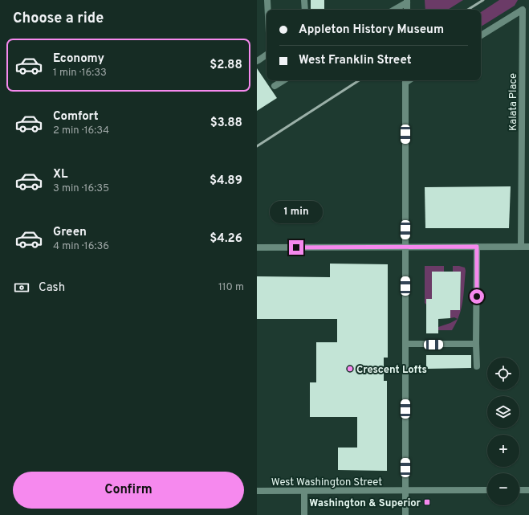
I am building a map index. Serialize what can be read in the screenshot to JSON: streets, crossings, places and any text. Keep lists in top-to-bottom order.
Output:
{
  "streets": {
    "street": ["Kalata Place", "West Washington Street"]
  },
  "places": {
    "other": ["Crescent Lofts"],
    "transit": ["Washington & Superior"]
  },
  "page": {
    "heading": "Choose a ride",
    "banner": ["Appleton History Museum", "West Franklin Street"],
    "list": [
      {
        "name": "Economy",
        "note": "1 min · 16:33",
        "value": "$2.88"
      },
      {
        "name": "Comfort",
        "note": "2 min · 16:34",
        "value": "$3.88"
      },
      {
        "name": "XL",
        "note": "3 min · 16:35",
        "value": "$4.89"
      },
      {
        "name": "Green",
        "note": "4 min · 16:36",
        "value": "$4.26"
      }
    ],
    "bubble": "1 min",
    "pay": ["Cash", "110 m"],
    "map_buttons": ["+", "−"],
    "buttons": "Confirm"
  }
}
